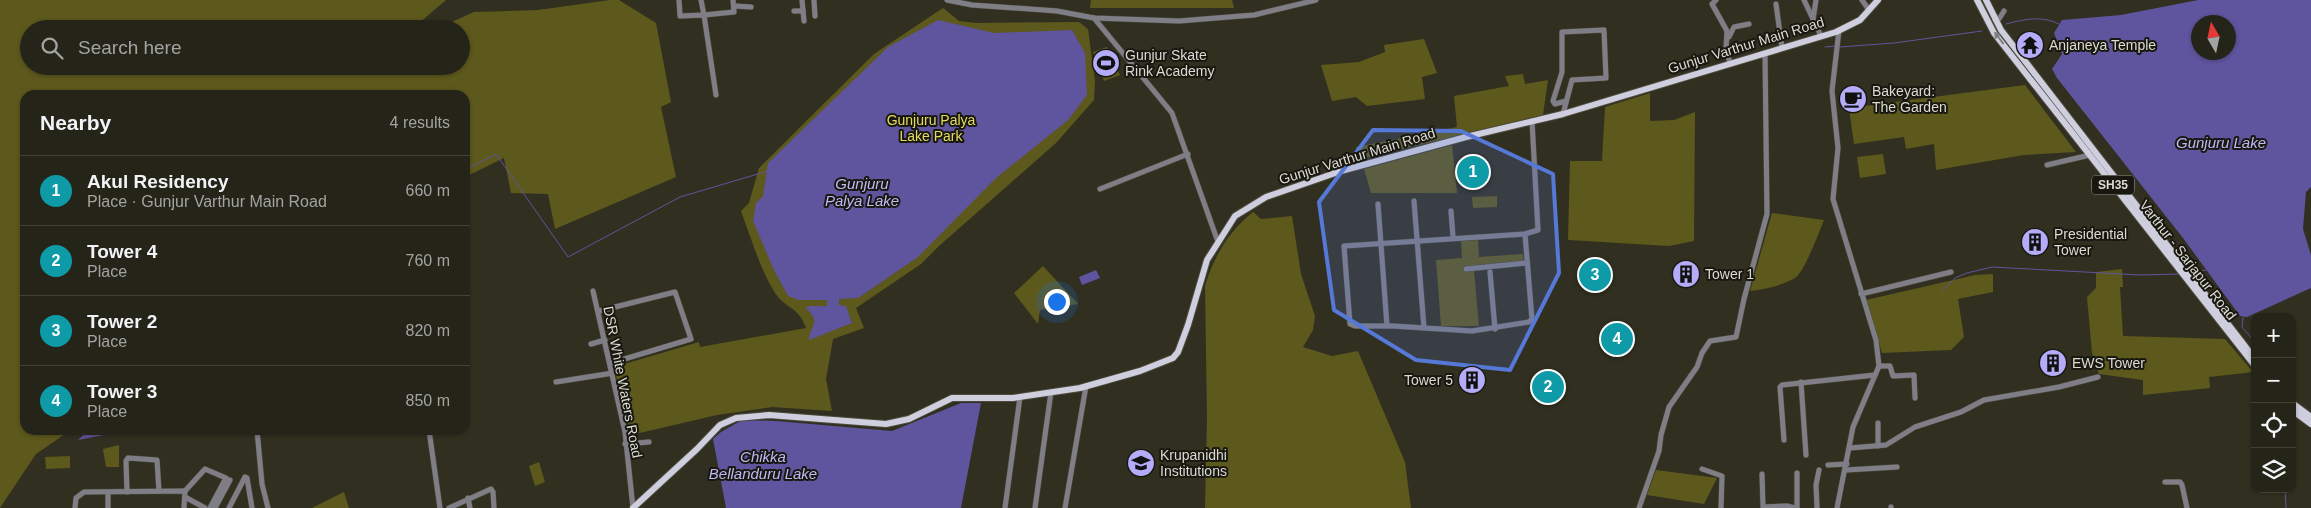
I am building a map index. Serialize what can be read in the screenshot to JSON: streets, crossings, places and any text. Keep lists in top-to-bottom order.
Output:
{
  "streets": {
    "main road": ["Gunjur Varthur Main Road", "SH35", "Varthur - Sarjapur Road"],
    "street": ["DSR White Waters Road"]
  },
  "crossings": [
    ["Gunjur Varthur Main Road", "DSR White Waters Road"]
  ],
  "water": ["Gunjuru Lake", "Gunjuru Palya Lake", "Chikka Bellanduru Lake"],
  "parks": ["Gunjuru Palya Lake Park"],
  "places": {
    "temple": ["Anjaneya Temple"],
    "sports": ["Gunjur Skate Rink Academy"],
    "cafe": ["Bakeyard: The Garden"],
    "building": [
      "Presidential Tower",
      "Tower 1",
      "EWS Tower",
      "Tower 5"
    ],
    "school or university": ["Krupanidhi Institutions"]
  },
  "north": "top",
  "page": {
    "search": "Search here",
    "heading": ["Nearby", "4 results"],
    "pins": [
      "1",
      "3",
      "4",
      "2"
    ],
    "list": [
      {
        "mark": "1",
        "name": "Akul Residency",
        "note": "Place · Gunjur Varthur Main Road",
        "value": "660 m"
      },
      {
        "mark": "2",
        "name": "Tower 4",
        "note": "Place",
        "value": "760 m"
      },
      {
        "mark": "3",
        "name": "Tower 2",
        "note": "Place",
        "value": "820 m"
      },
      {
        "mark": "4",
        "name": "Tower 3",
        "note": "Place",
        "value": "850 m"
      }
    ],
    "map_buttons": ["+", "−"]
  }
}
